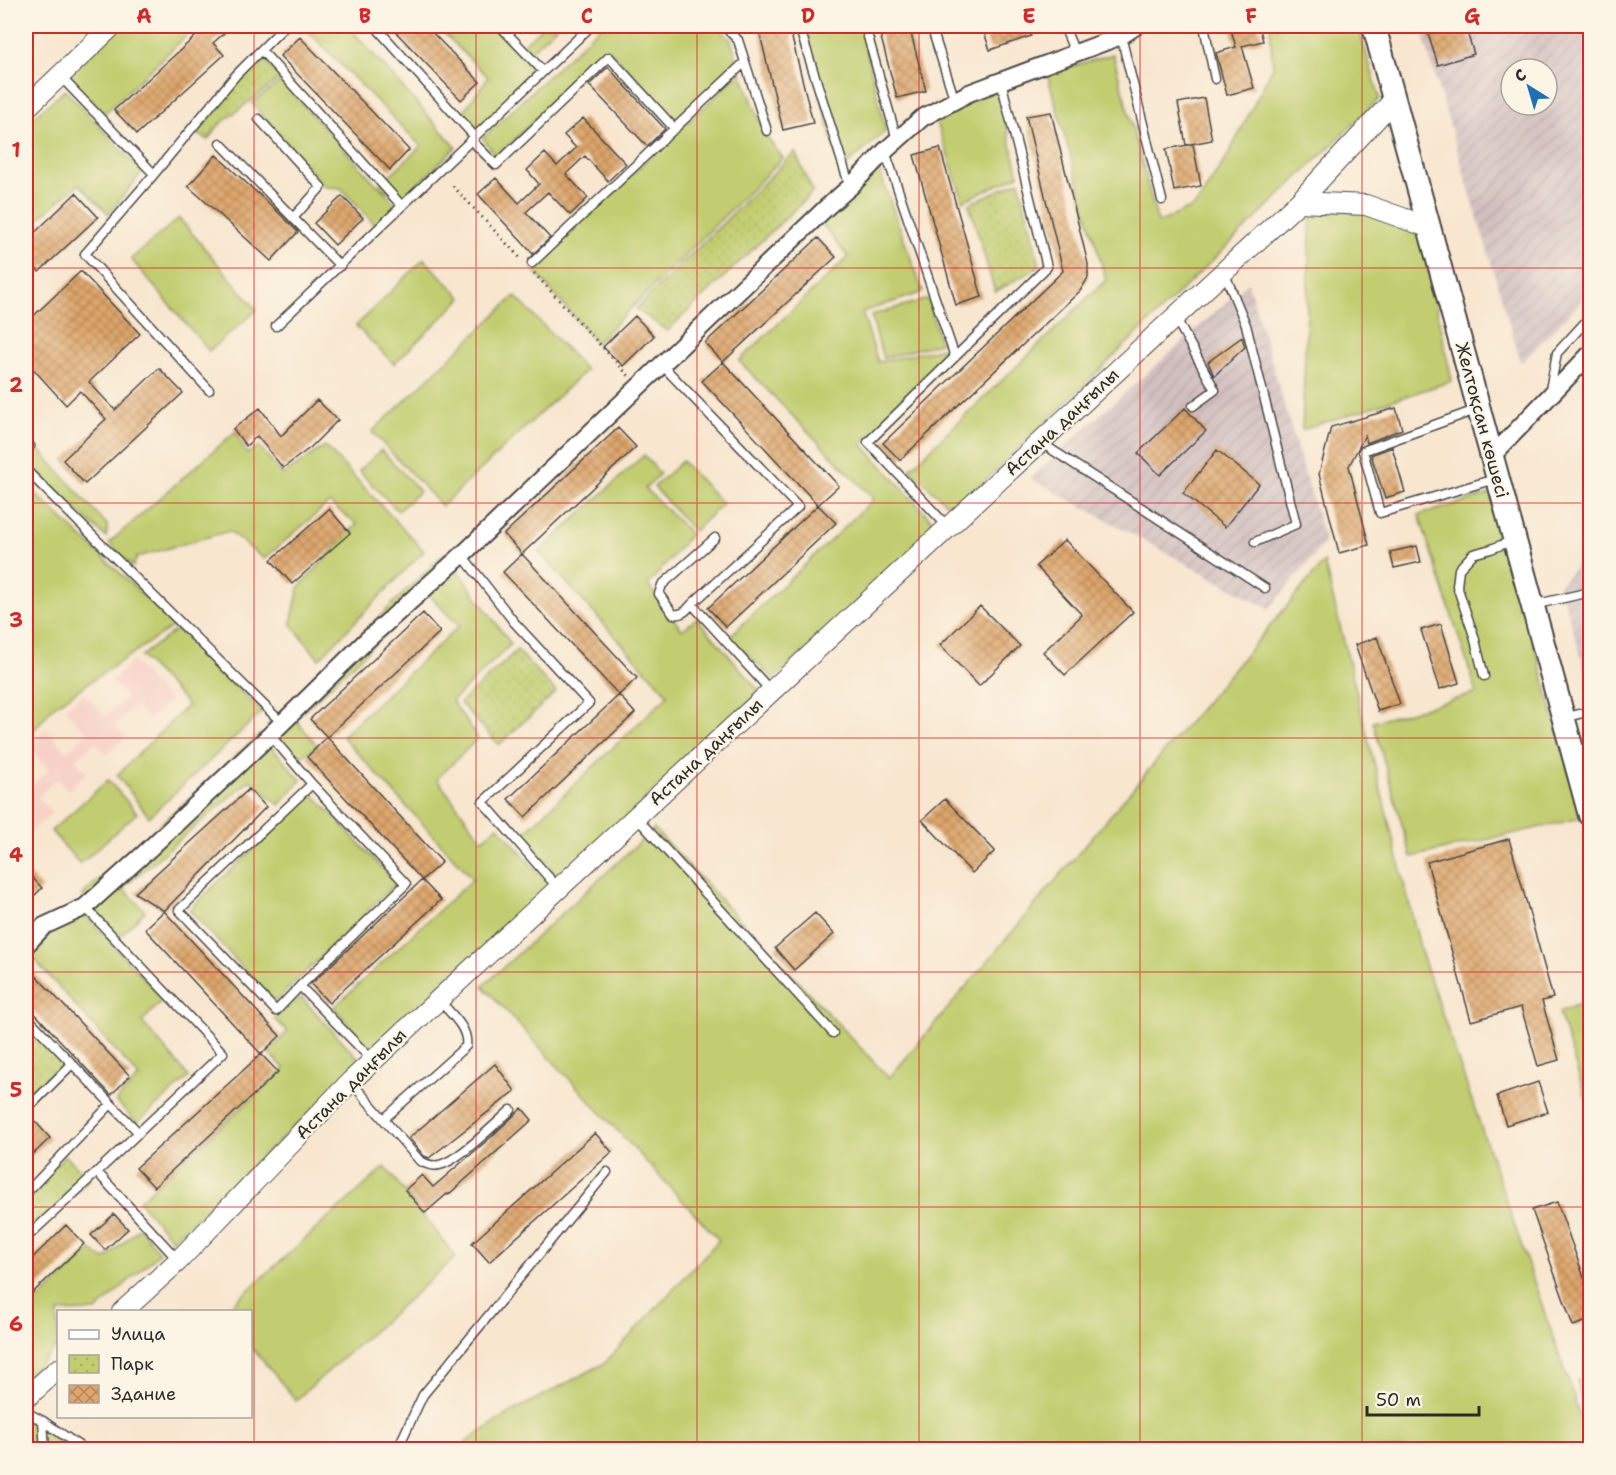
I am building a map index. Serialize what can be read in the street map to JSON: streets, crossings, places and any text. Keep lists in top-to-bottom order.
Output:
{
  "streets": {
    "main road": ["Желтоқсан көшесі"],
    "street": ["Астана даңғылы"]
  },
  "crossings": [
    ["Желтоқсан көшесі", "Астана даңғылы"]
  ],
  "legend": ["Улица", "Парк", "Здание"],
  "scale_bar": "50 m",
  "north": "top left",
  "grid": {
    "columns": [
      "A",
      "B",
      "C",
      "D",
      "E",
      "F",
      "G"
    ],
    "rows": [
      "1",
      "2",
      "3",
      "4",
      "5",
      "6"
    ]
  }
}
